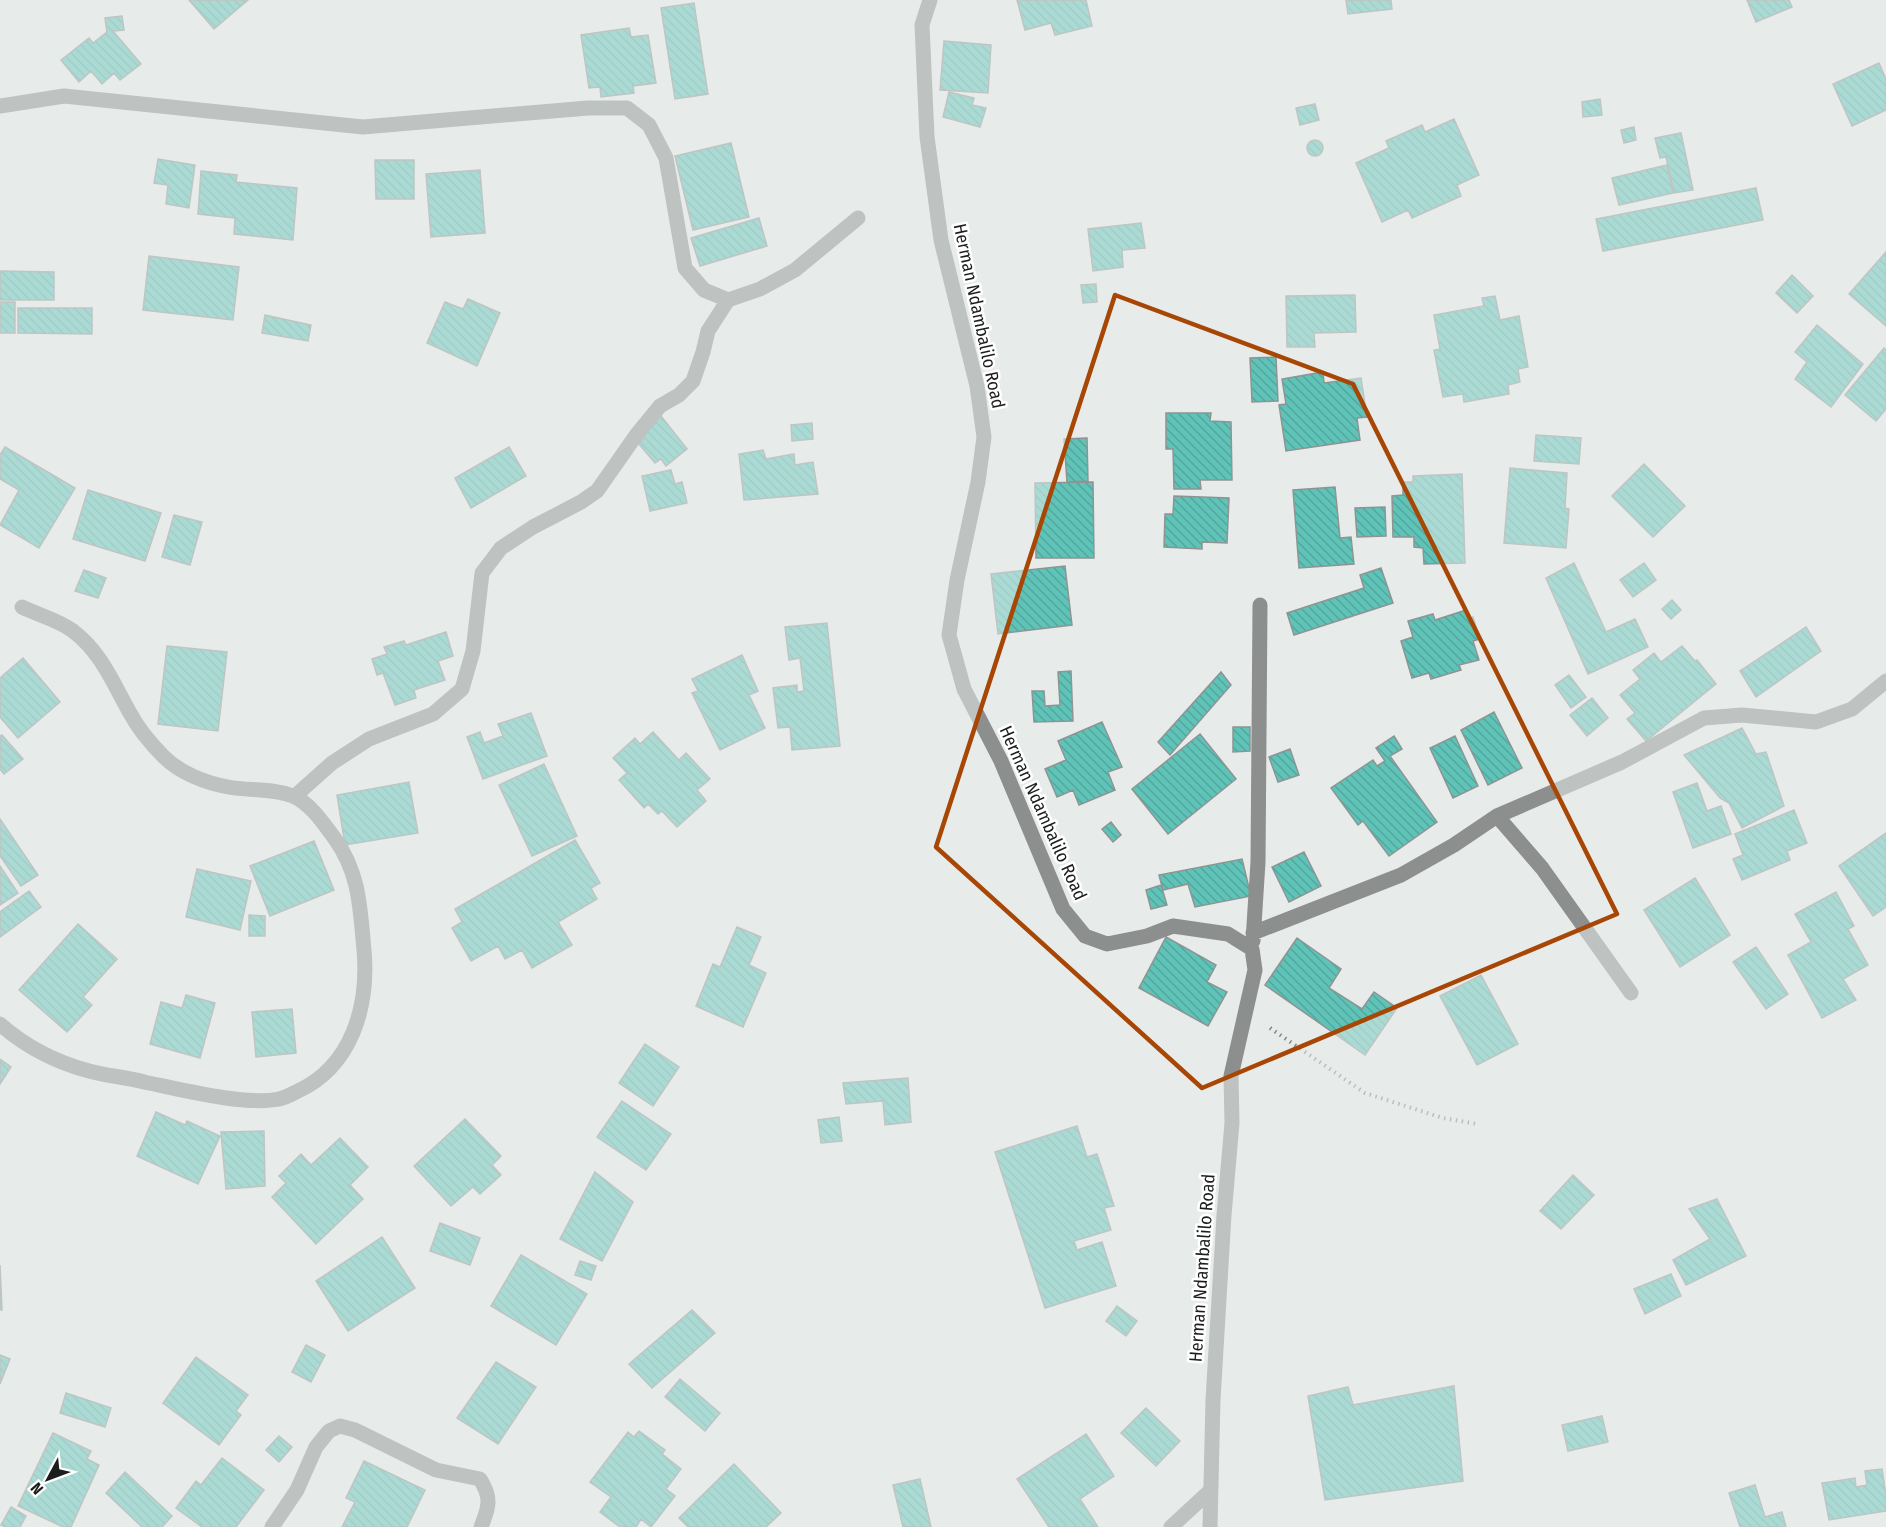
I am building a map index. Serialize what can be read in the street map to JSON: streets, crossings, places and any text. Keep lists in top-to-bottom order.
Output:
{
  "streets": {
    "street": ["Herman Ndambalilo Road"]
  },
  "north": "bottom left"
}
